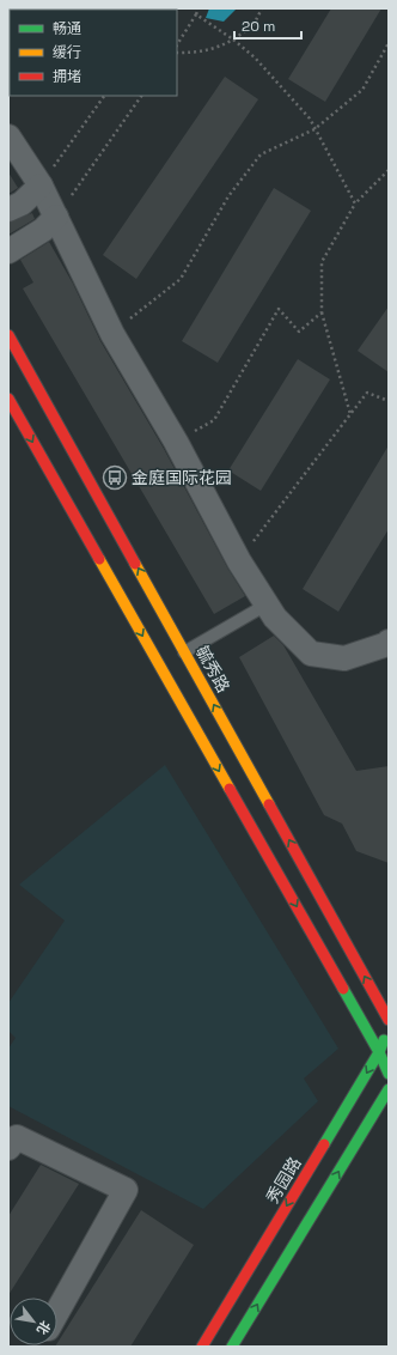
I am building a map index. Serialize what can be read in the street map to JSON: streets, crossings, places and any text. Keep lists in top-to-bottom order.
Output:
{
  "streets": {
    "street": ["毓秀路", "秀园路"]
  },
  "places": {
    "bus stop": ["金庭国际花园"]
  },
  "legend": ["畅通", "缓行", "拥堵"],
  "scale_bar": "20 m",
  "north": "bottom right"
}
